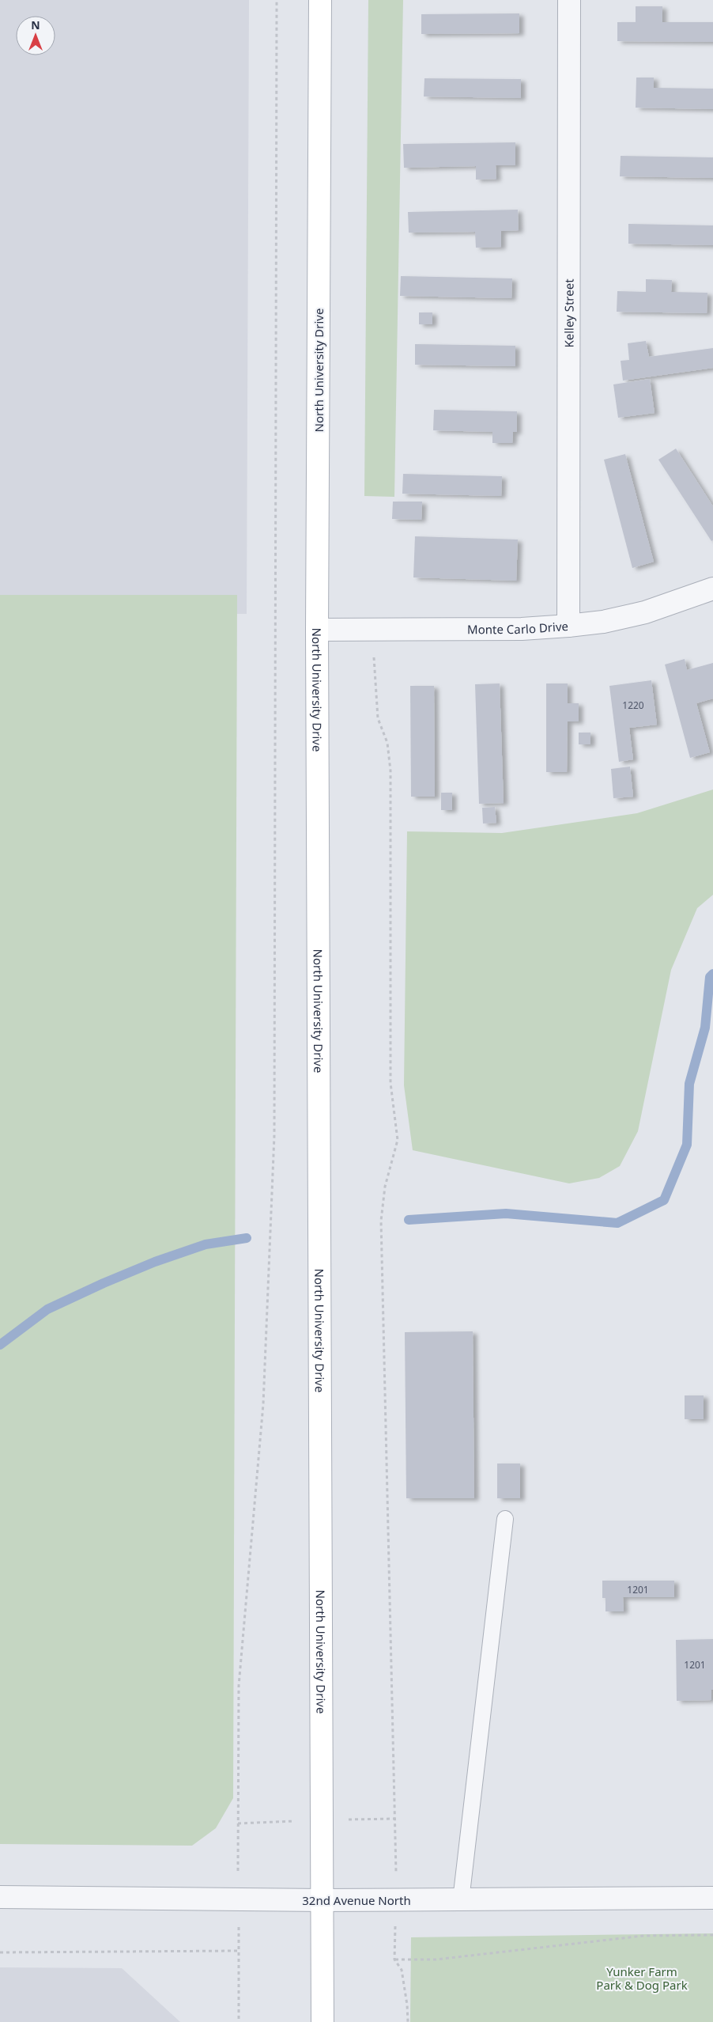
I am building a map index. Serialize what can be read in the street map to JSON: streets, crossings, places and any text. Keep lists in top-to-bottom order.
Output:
{
  "streets": {
    "main road": ["North University Drive"],
    "street": ["Kelley Street", "Monte Carlo Drive", "32nd Avenue North"]
  },
  "crossings": [
    ["Kelley Street", "Monte Carlo Drive"],
    ["North University Drive", "Monte Carlo Drive"],
    ["North University Drive", "32nd Avenue North"]
  ],
  "parks": ["Yunker Farm Park & Dog Park"],
  "house_numbers": ["1220", "1201", "1201"],
  "north": "top"
}
